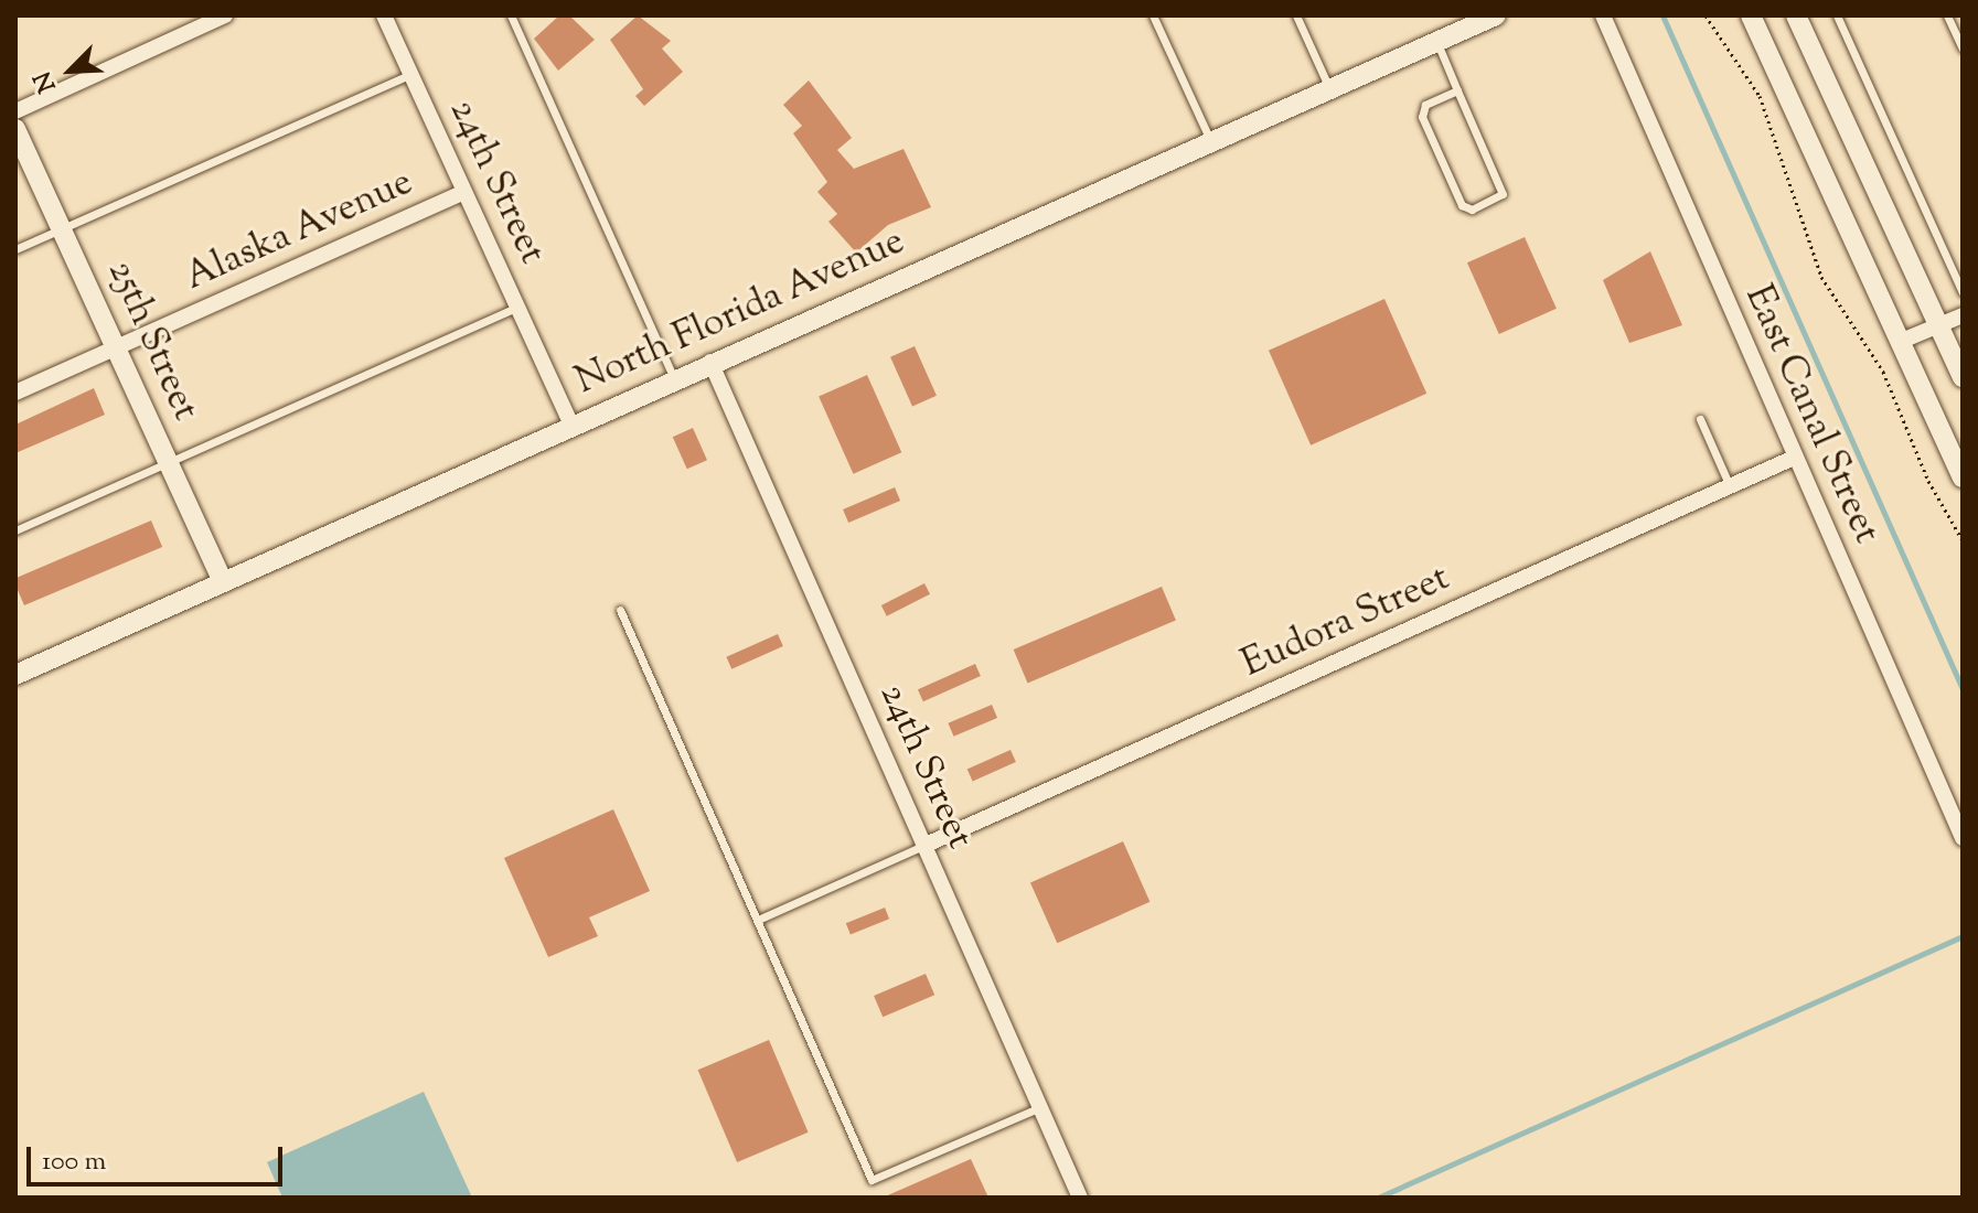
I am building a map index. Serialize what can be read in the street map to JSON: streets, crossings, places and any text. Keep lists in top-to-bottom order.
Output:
{
  "streets": {
    "main road": ["North Florida Avenue", "25th Street"],
    "street": [
      "24th Street",
      "Alaska Avenue",
      "East Canal Street",
      "Eudora Street"
    ]
  },
  "crossings": [
    ["24th Street", "Alaska Avenue"],
    ["24th Street", "North Florida Avenue"],
    ["24th Street", "Eudora Street"],
    ["Alaska Avenue", "25th Street"],
    ["North Florida Avenue", "25th Street"],
    ["East Canal Street", "Eudora Street"]
  ],
  "scale_bar": "100 m",
  "north": "bottom left"
}
